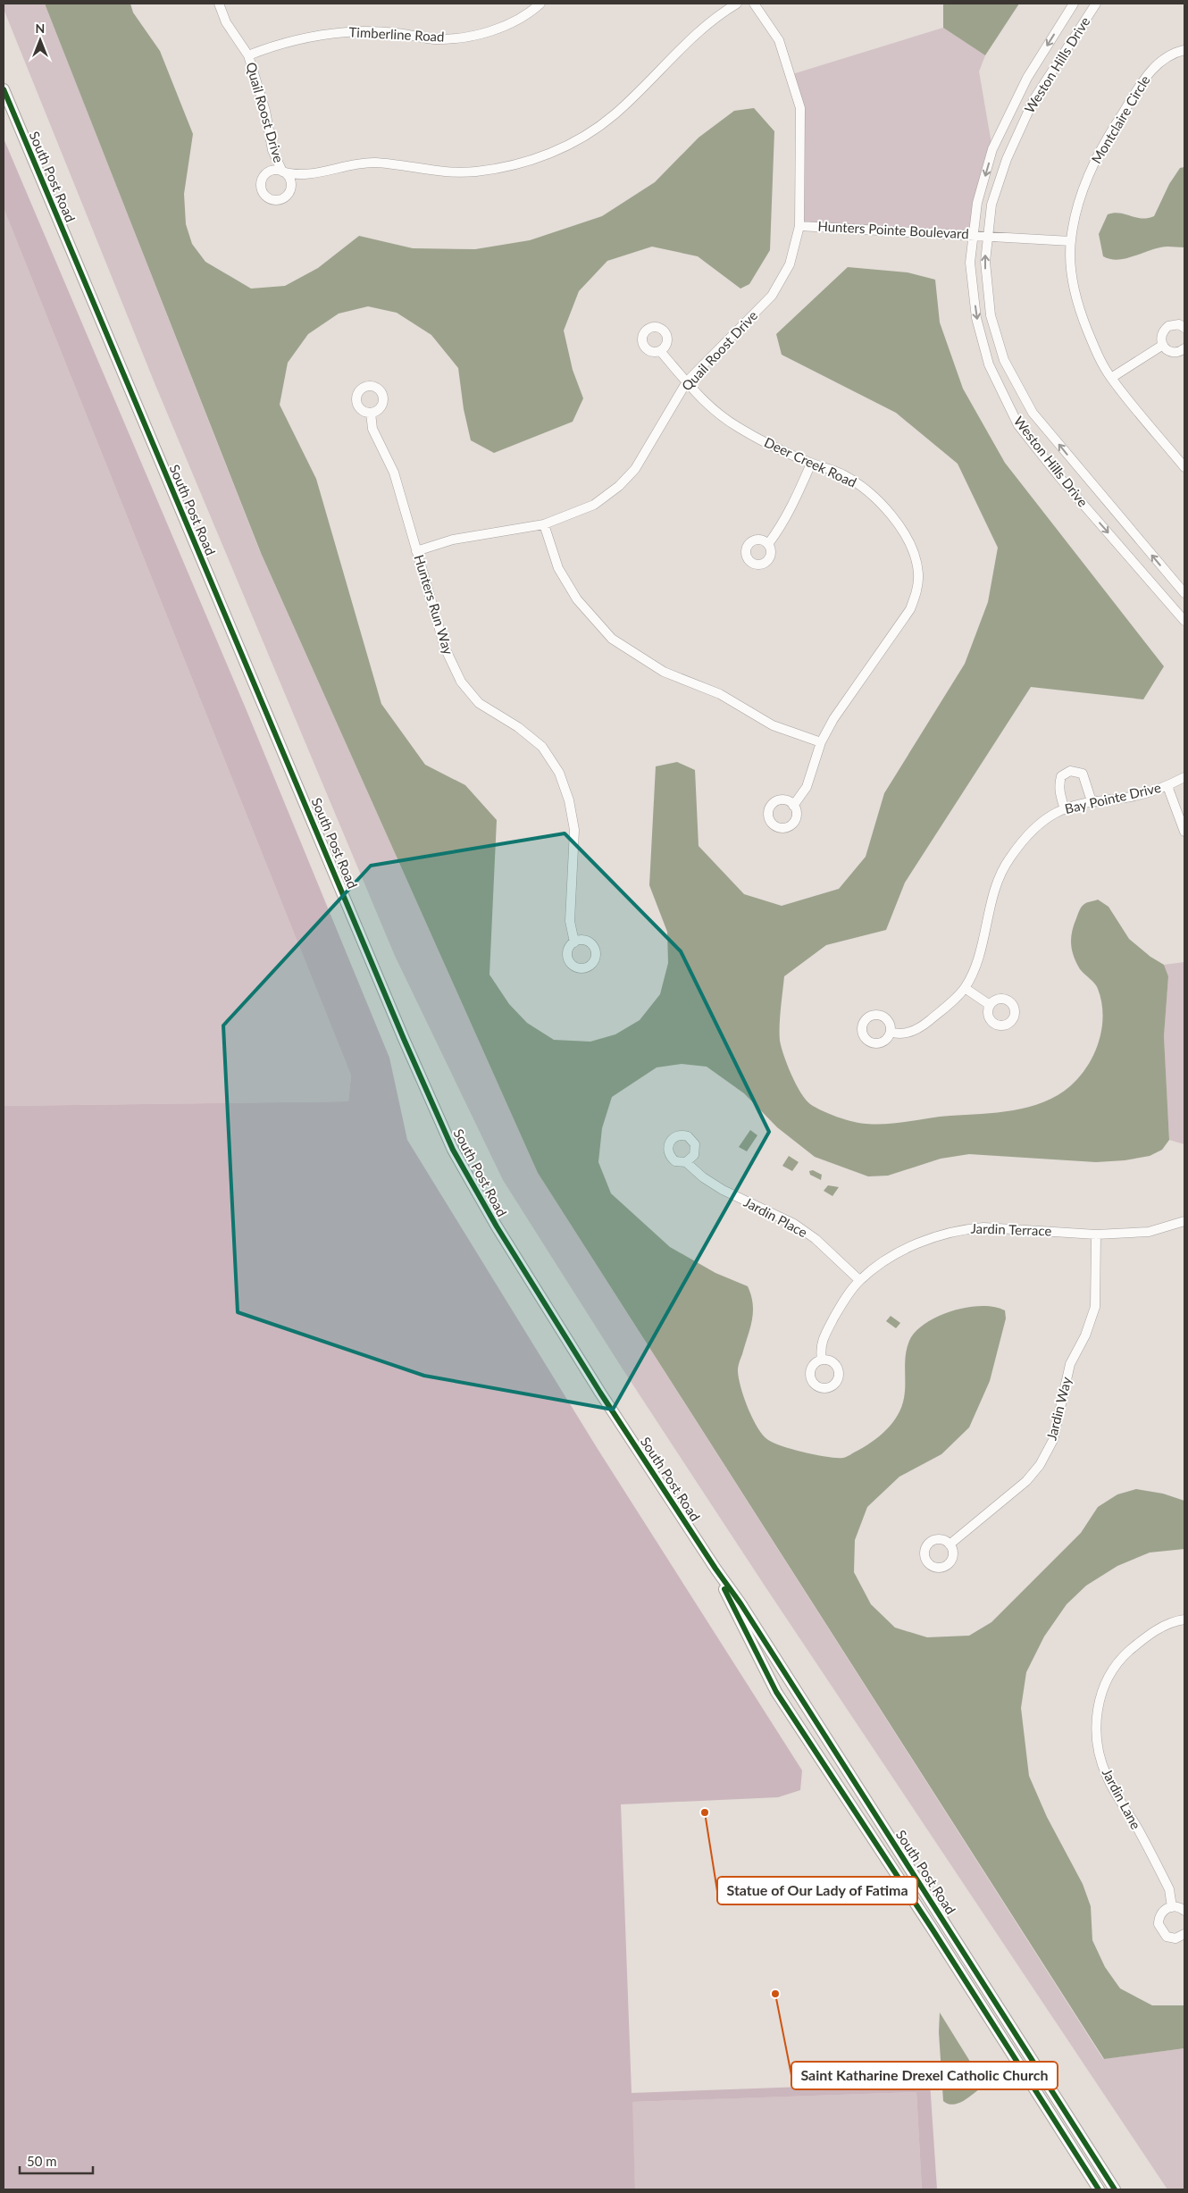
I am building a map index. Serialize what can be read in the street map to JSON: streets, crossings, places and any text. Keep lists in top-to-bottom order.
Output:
{
  "streets": {
    "street": [
      "Timberline Road",
      "Weston Hills Drive",
      "Quail Roost Drive",
      "Montclaire Circle",
      "South Post Road",
      "Hunters Pointe Boulevard",
      "Deer Creek Road",
      "Hunters Run Way",
      "Bay Pointe Drive",
      "Jardin Place",
      "Jardin Terrace",
      "Jardin Way",
      "Jardin Lane"
    ]
  },
  "crossings": [
    ["Timberline Road", "Quail Roost Drive"],
    ["Weston Hills Drive", "Hunters Pointe Boulevard"],
    ["Quail Roost Drive", "Hunters Pointe Boulevard"],
    ["Quail Roost Drive", "Deer Creek Road"],
    ["Quail Roost Drive", "Hunters Run Way"],
    ["Montclaire Circle", "Hunters Pointe Boulevard"],
    ["Jardin Place", "Jardin Terrace"],
    ["Jardin Terrace", "Jardin Way"]
  ],
  "places": ["Statue of Our Lady of Fatima", "Saint Katharine Drexel Catholic Church"],
  "scale_bar": "50 m",
  "north": "top"
}
